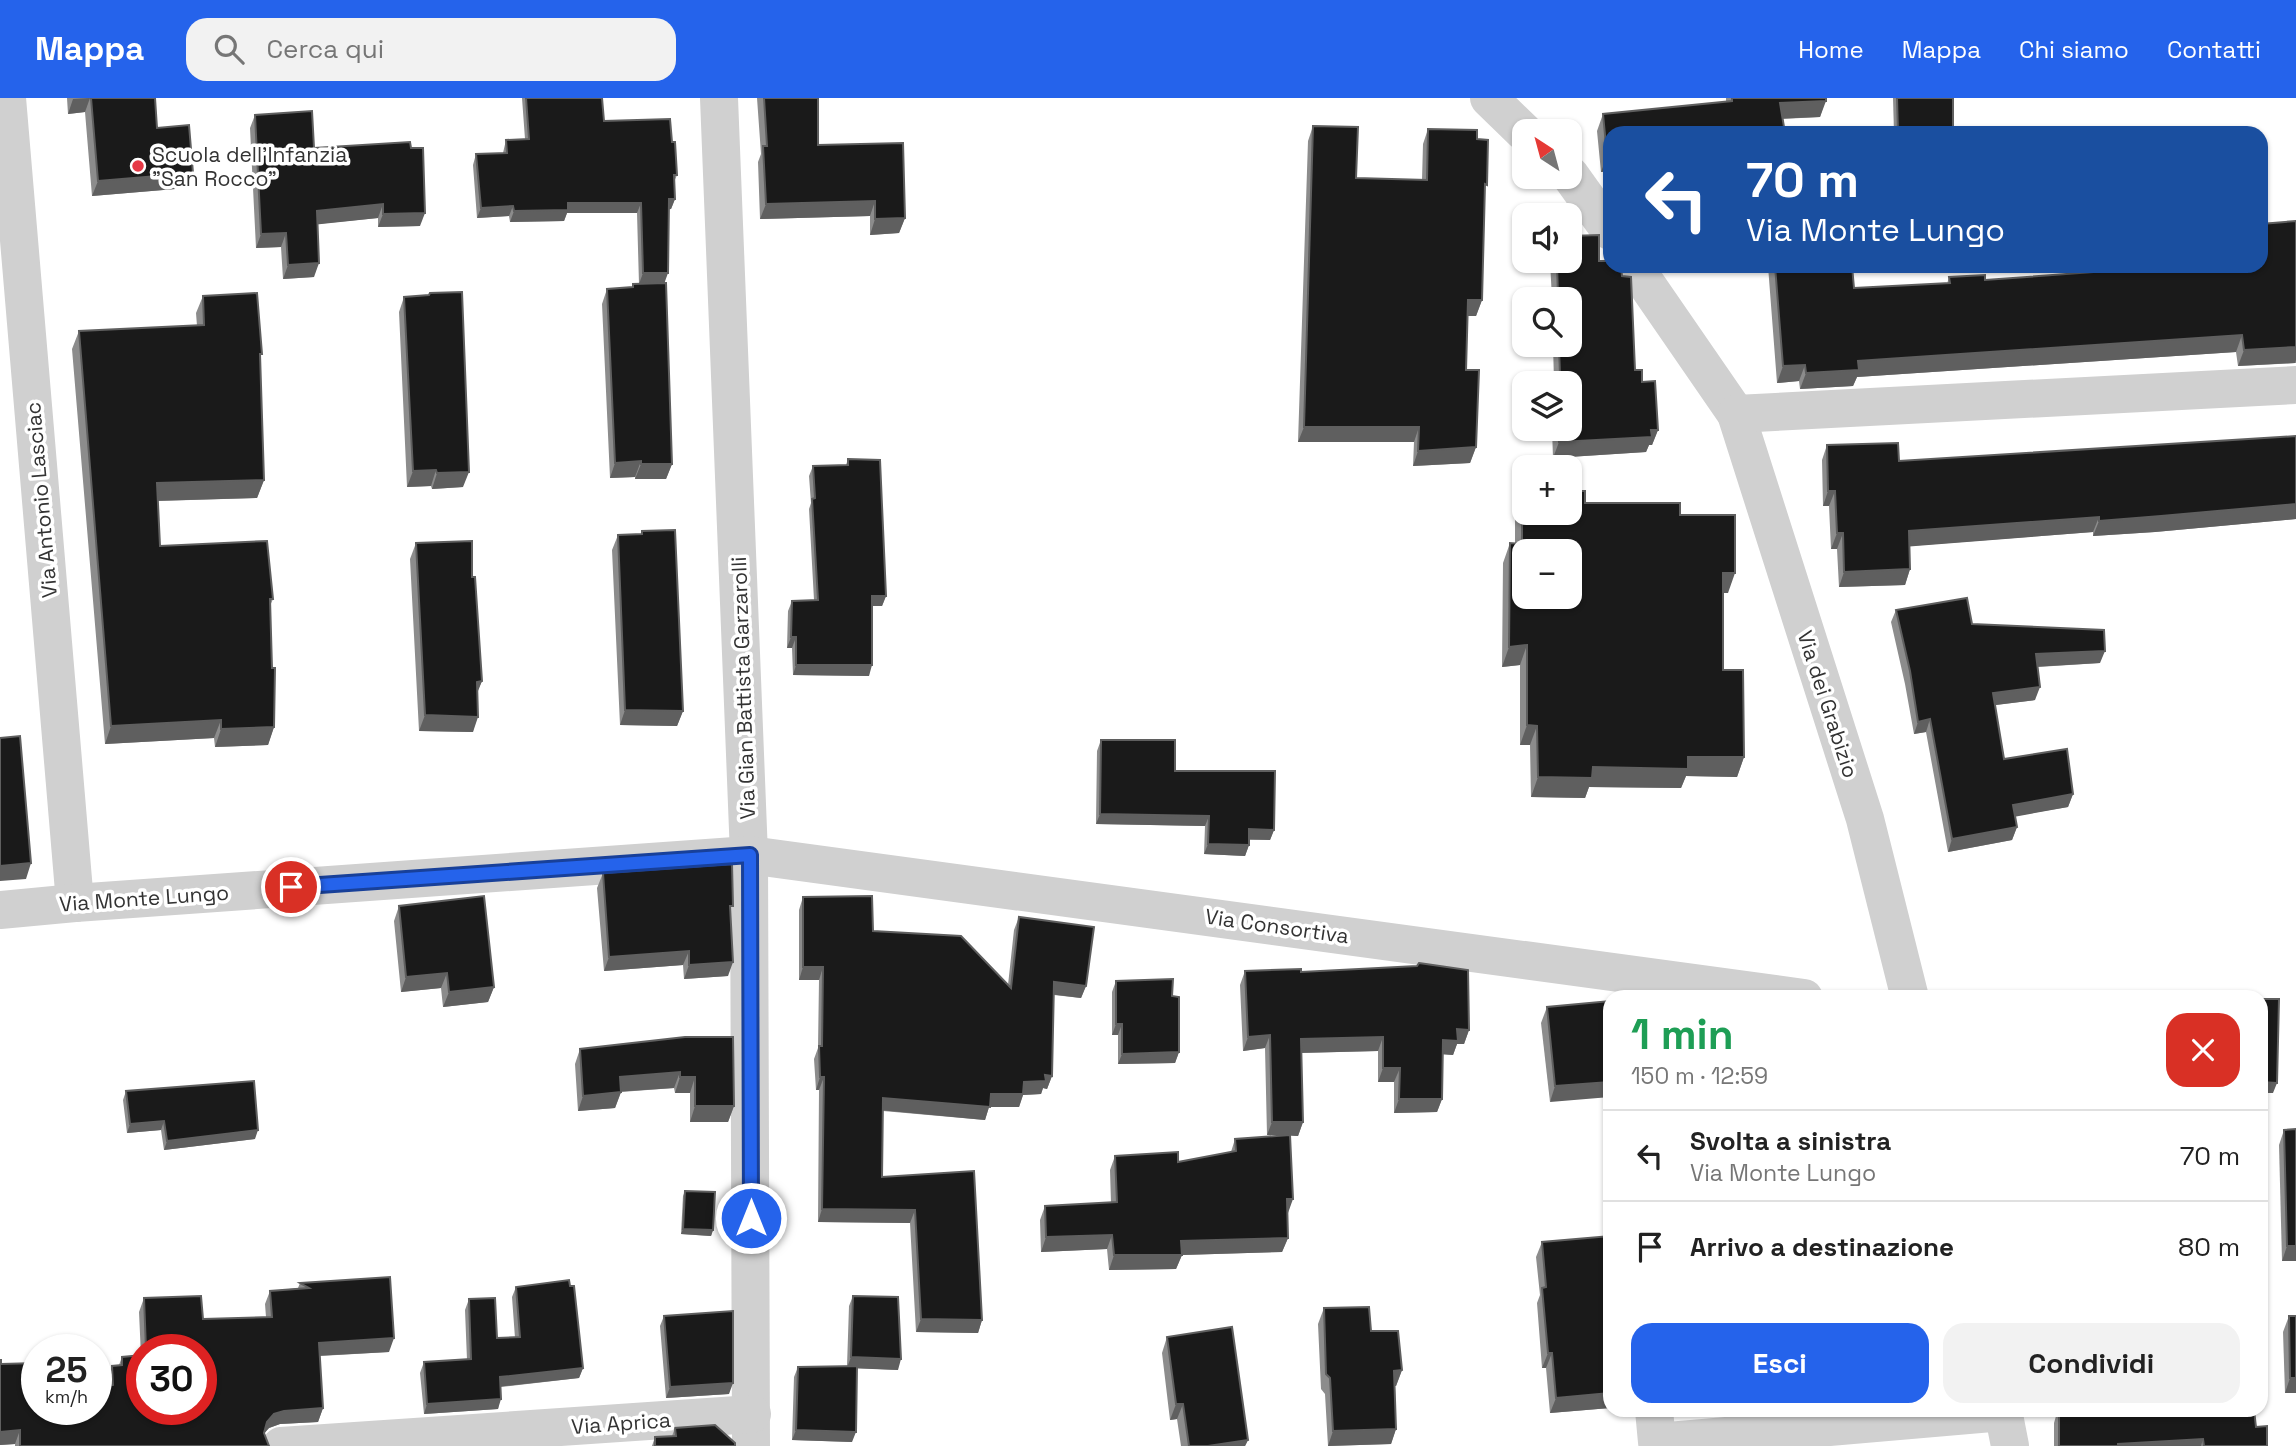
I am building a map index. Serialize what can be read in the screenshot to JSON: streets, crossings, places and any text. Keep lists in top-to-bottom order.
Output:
{
  "streets": {
    "street": [
      "Via Antonio Lasciac",
      "Via Gian Battista Garzarolli",
      "Via dei Grabizio",
      "Via Monte Lungo",
      "Via Consortiva",
      "Via Aprica"
    ]
  },
  "crossings": [
    ["Via Antonio Lasciac", "Via Monte Lungo"],
    ["Via Gian Battista Garzarolli", "Via Monte Lungo"],
    ["Via Gian Battista Garzarolli", "Via Consortiva"],
    ["Via Gian Battista Garzarolli", "Via Aprica"],
    ["Via Monte Lungo", "Via Consortiva"]
  ],
  "places": ["Scuola dell'Infanzia \"San Rocco\""],
  "north": "top left",
  "page": {
    "header": "Mappa",
    "search": "Cerca qui",
    "nav": [
      "Home",
      "Mappa",
      "Chi siamo",
      "Contatti"
    ],
    "map_buttons": ["+", "−"],
    "turn": ["70 m", "Via Monte Lungo"],
    "heading": ["1 min", "150 m · 12:59"],
    "list": [
      {
        "name": "Svolta a sinistra",
        "note": "Via Monte Lungo",
        "value": "70 m"
      },
      {
        "name": "Arrivo a destinazione",
        "value": "80 m"
      }
    ],
    "buttons": ["Esci", "Condividi"],
    "speed": "25 km/h",
    "limit": "30"
  }
}
